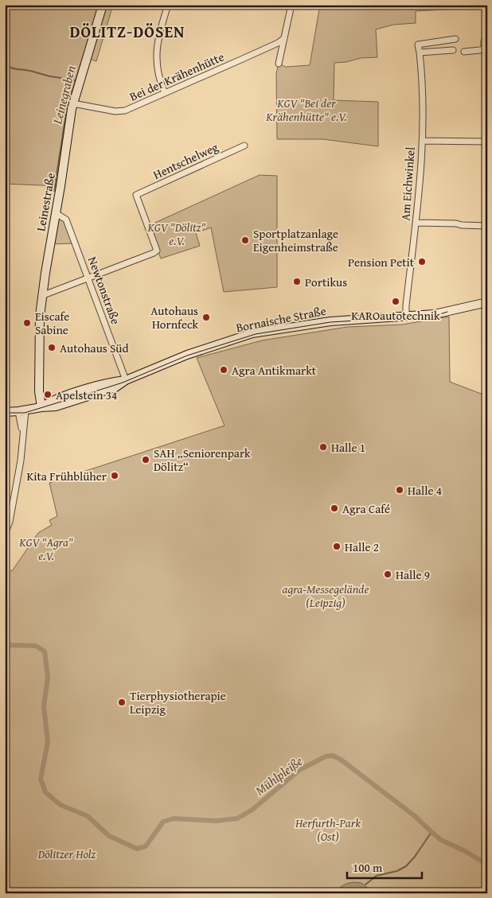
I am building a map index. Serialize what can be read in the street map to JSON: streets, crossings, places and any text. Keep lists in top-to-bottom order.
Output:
{
  "streets": {
    "main road": ["Leinestraße", "Bornaische Straße"],
    "street": [
      "Bei der Krähenhütte",
      "Hentschelweg",
      "Am Eichwinkel",
      "Newtonstraße"
    ]
  },
  "crossings": [
    ["Bei der Krähenhütte", "Leinestraße"],
    ["Hentschelweg", "Newtonstraße"],
    ["Am Eichwinkel", "Bornaische Straße"],
    ["Leinestraße", "Newtonstraße"],
    ["Leinestraße", "Bornaische Straße"],
    ["Newtonstraße", "Bornaische Straße"]
  ],
  "districts": ["DÖLITZ-DÖSEN"],
  "water": ["Leinegraben", "Mühlpleiße"],
  "parks": [
    "KGV \"Bei der Krähenhütte\" e.V.",
    "KGV \"Dölitz\" e.V.",
    "KGV \"Agra\" e.V.",
    "agra-Messegelände (Leipzig)",
    "Herfurth-Park (Ost)",
    "Dölitzer Holz"
  ],
  "places": [
    "Sportplatzanlage Eigenheimstraße",
    "Pension Petit",
    "Portikus",
    "KAROautotechnik",
    "Autohaus Hornfeck",
    "Eiscafe Sabine",
    "Autohaus Süd",
    "Agra Antikmarkt",
    "Apelstein 34",
    "Halle 1",
    "SAH „Seniorenpark Dölitz“",
    "Kita Frühblüher",
    "Halle 4",
    "Agra Café",
    "Halle 2",
    "Halle 9",
    "Tierphysiotherapie Leipzig"
  ],
  "scale_bar": "100 m"
}
